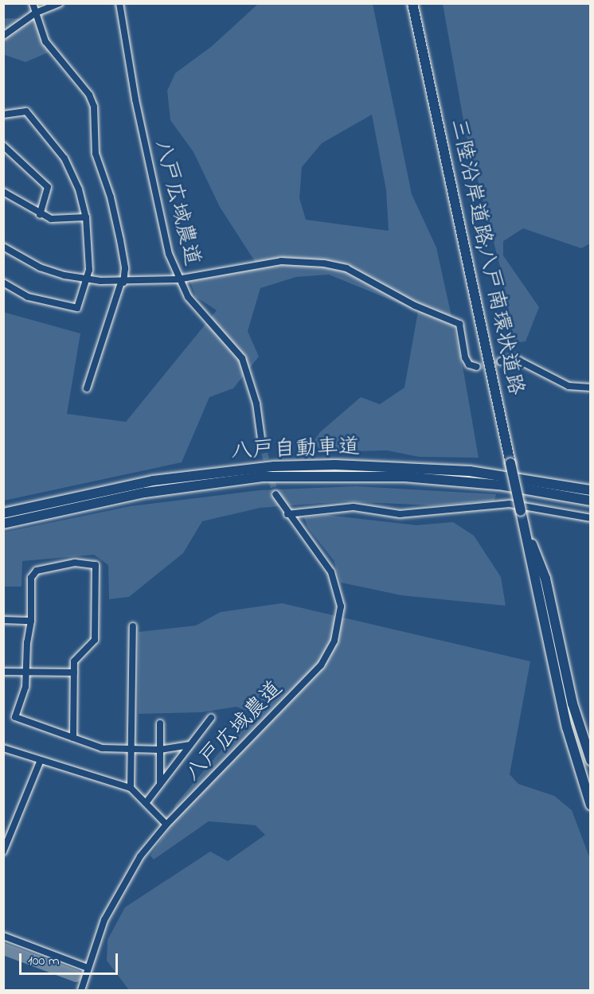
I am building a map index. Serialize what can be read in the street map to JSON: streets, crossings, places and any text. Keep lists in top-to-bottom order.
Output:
{
  "streets": {
    "highway": ["三陸沿岸道路;八戸南環状道路", "八戸自動車道"],
    "street": ["八戸広域農道"]
  },
  "scale_bar": "100 m"
}
